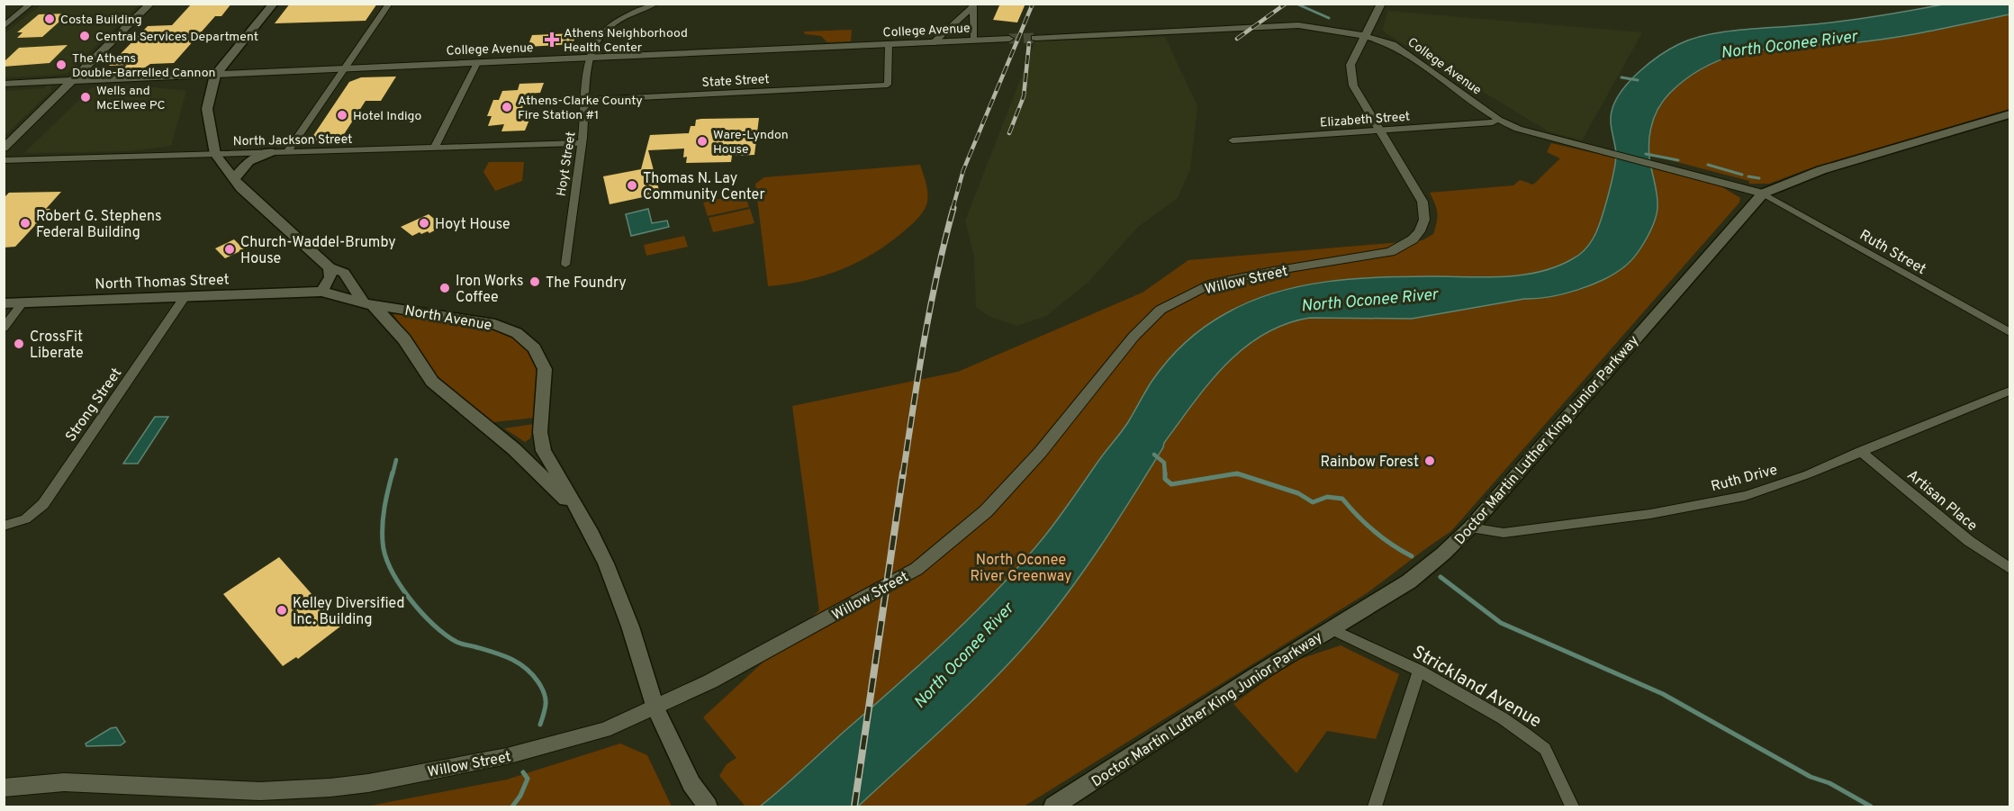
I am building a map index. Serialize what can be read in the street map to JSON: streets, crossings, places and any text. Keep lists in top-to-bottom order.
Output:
{
  "streets": {
    "main road": ["North Thomas Street", "North Avenue", "Doctor Martin Luther King Junior Parkway"],
    "street": [
      "College Avenue",
      "State Street",
      "Elizabeth Street",
      "North Jackson Street",
      "Hoyt Street",
      "Ruth Street",
      "Willow Street",
      "Strong Street",
      "Ruth Drive",
      "Artisan Place",
      "Strickland Avenue"
    ]
  },
  "crossings": [
    ["College Avenue", "State Street"],
    ["College Avenue", "Elizabeth Street"],
    ["College Avenue", "Hoyt Street"],
    ["College Avenue", "Ruth Street"],
    ["College Avenue", "Willow Street"],
    ["College Avenue", "Doctor Martin Luther King Junior Parkway"],
    ["State Street", "Hoyt Street"],
    ["Elizabeth Street", "Willow Street"],
    ["North Jackson Street", "Hoyt Street"],
    ["Ruth Street", "Doctor Martin Luther King Junior Parkway"],
    ["Willow Street", "North Avenue"],
    ["North Thomas Street", "North Avenue"],
    ["North Thomas Street", "Strong Street"],
    ["Doctor Martin Luther King Junior Parkway", "Ruth Drive"],
    ["Doctor Martin Luther King Junior Parkway", "Strickland Avenue"],
    ["Ruth Drive", "Artisan Place"]
  ],
  "water": ["North Oconee River"],
  "parks": ["North Oconee River Greenway"],
  "places": {
    "other": [
      "Costa Building",
      "Central Services Department",
      "The Athens Double-Barrelled Cannon",
      "Wells and McElwee PC",
      "Athens-Clarke County Fire Station #1",
      "Hotel Indigo",
      "Ware-Lyndon House",
      "Thomas N. Lay Community Center",
      "Robert G. Stephens Federal Building",
      "Hoyt House",
      "Church-Waddel-Brumby House",
      "The Foundry",
      "Iron Works Coffee",
      "CrossFit Liberate",
      "Rainbow Forest",
      "Kelley Diversified Inc. Building"
    ],
    "health": ["Athens Neighborhood Health Center"]
  }
}
